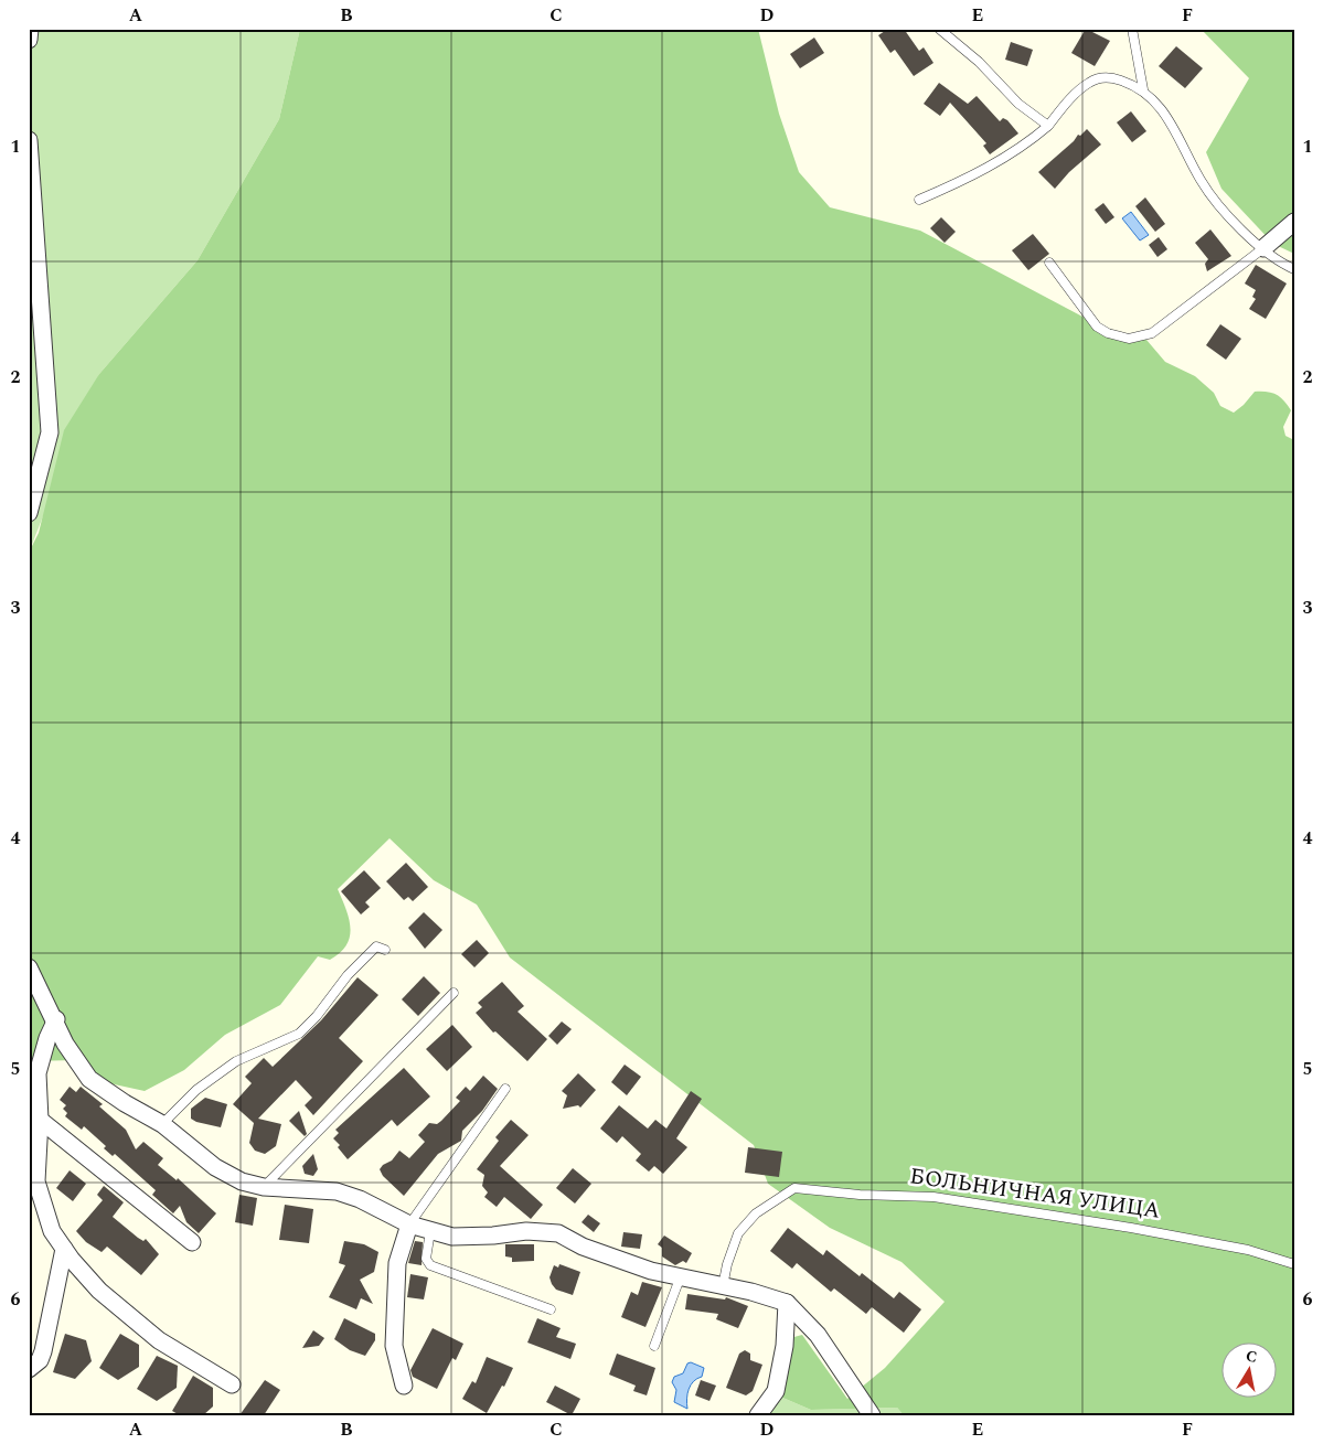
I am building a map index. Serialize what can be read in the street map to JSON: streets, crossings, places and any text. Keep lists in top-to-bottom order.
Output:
{
  "streets": {
    "lane": ["БОЛЬНИЧНАЯ УЛИЦА"]
  },
  "north": "top",
  "grid": {
    "columns": [
      "A",
      "B",
      "C",
      "D",
      "E",
      "F"
    ],
    "rows": [
      "1",
      "2",
      "3",
      "4",
      "5",
      "6"
    ]
  }
}
